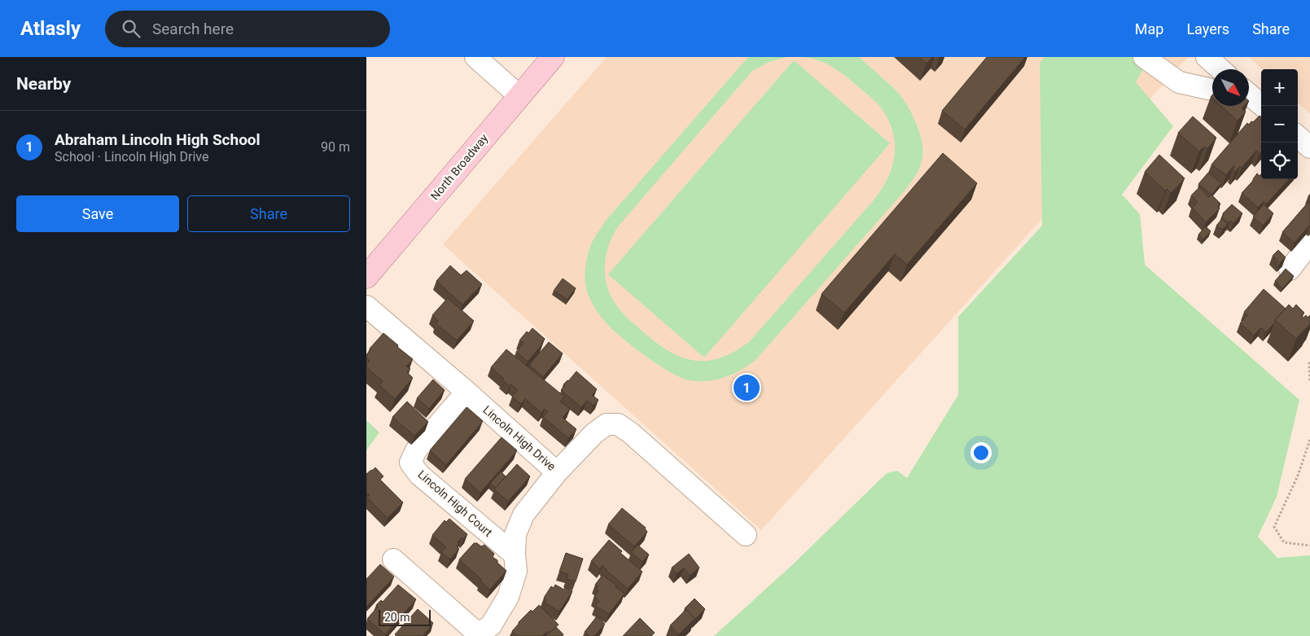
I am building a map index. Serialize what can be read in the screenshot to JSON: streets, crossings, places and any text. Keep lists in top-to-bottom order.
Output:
{
  "streets": {
    "main road": ["North Broadway"],
    "street": ["Lincoln High Drive", "Lincoln High Court"]
  },
  "crossings": [
    ["Lincoln High Drive", "Lincoln High Court"]
  ],
  "scale_bar": "20 m",
  "north": "bottom right",
  "page": {
    "header": "Atlasly",
    "search": "Search here",
    "nav": ["Map", "Layers", "Share"],
    "heading": "Nearby",
    "map_buttons": ["+", "−"],
    "list": [
      {
        "mark": "1",
        "name": "Abraham Lincoln High School",
        "note": "School · Lincoln High Drive",
        "value": "90 m"
      }
    ],
    "buttons": ["Save", "Share"],
    "pins": "1",
    "scale": "20 m"
  }
}
